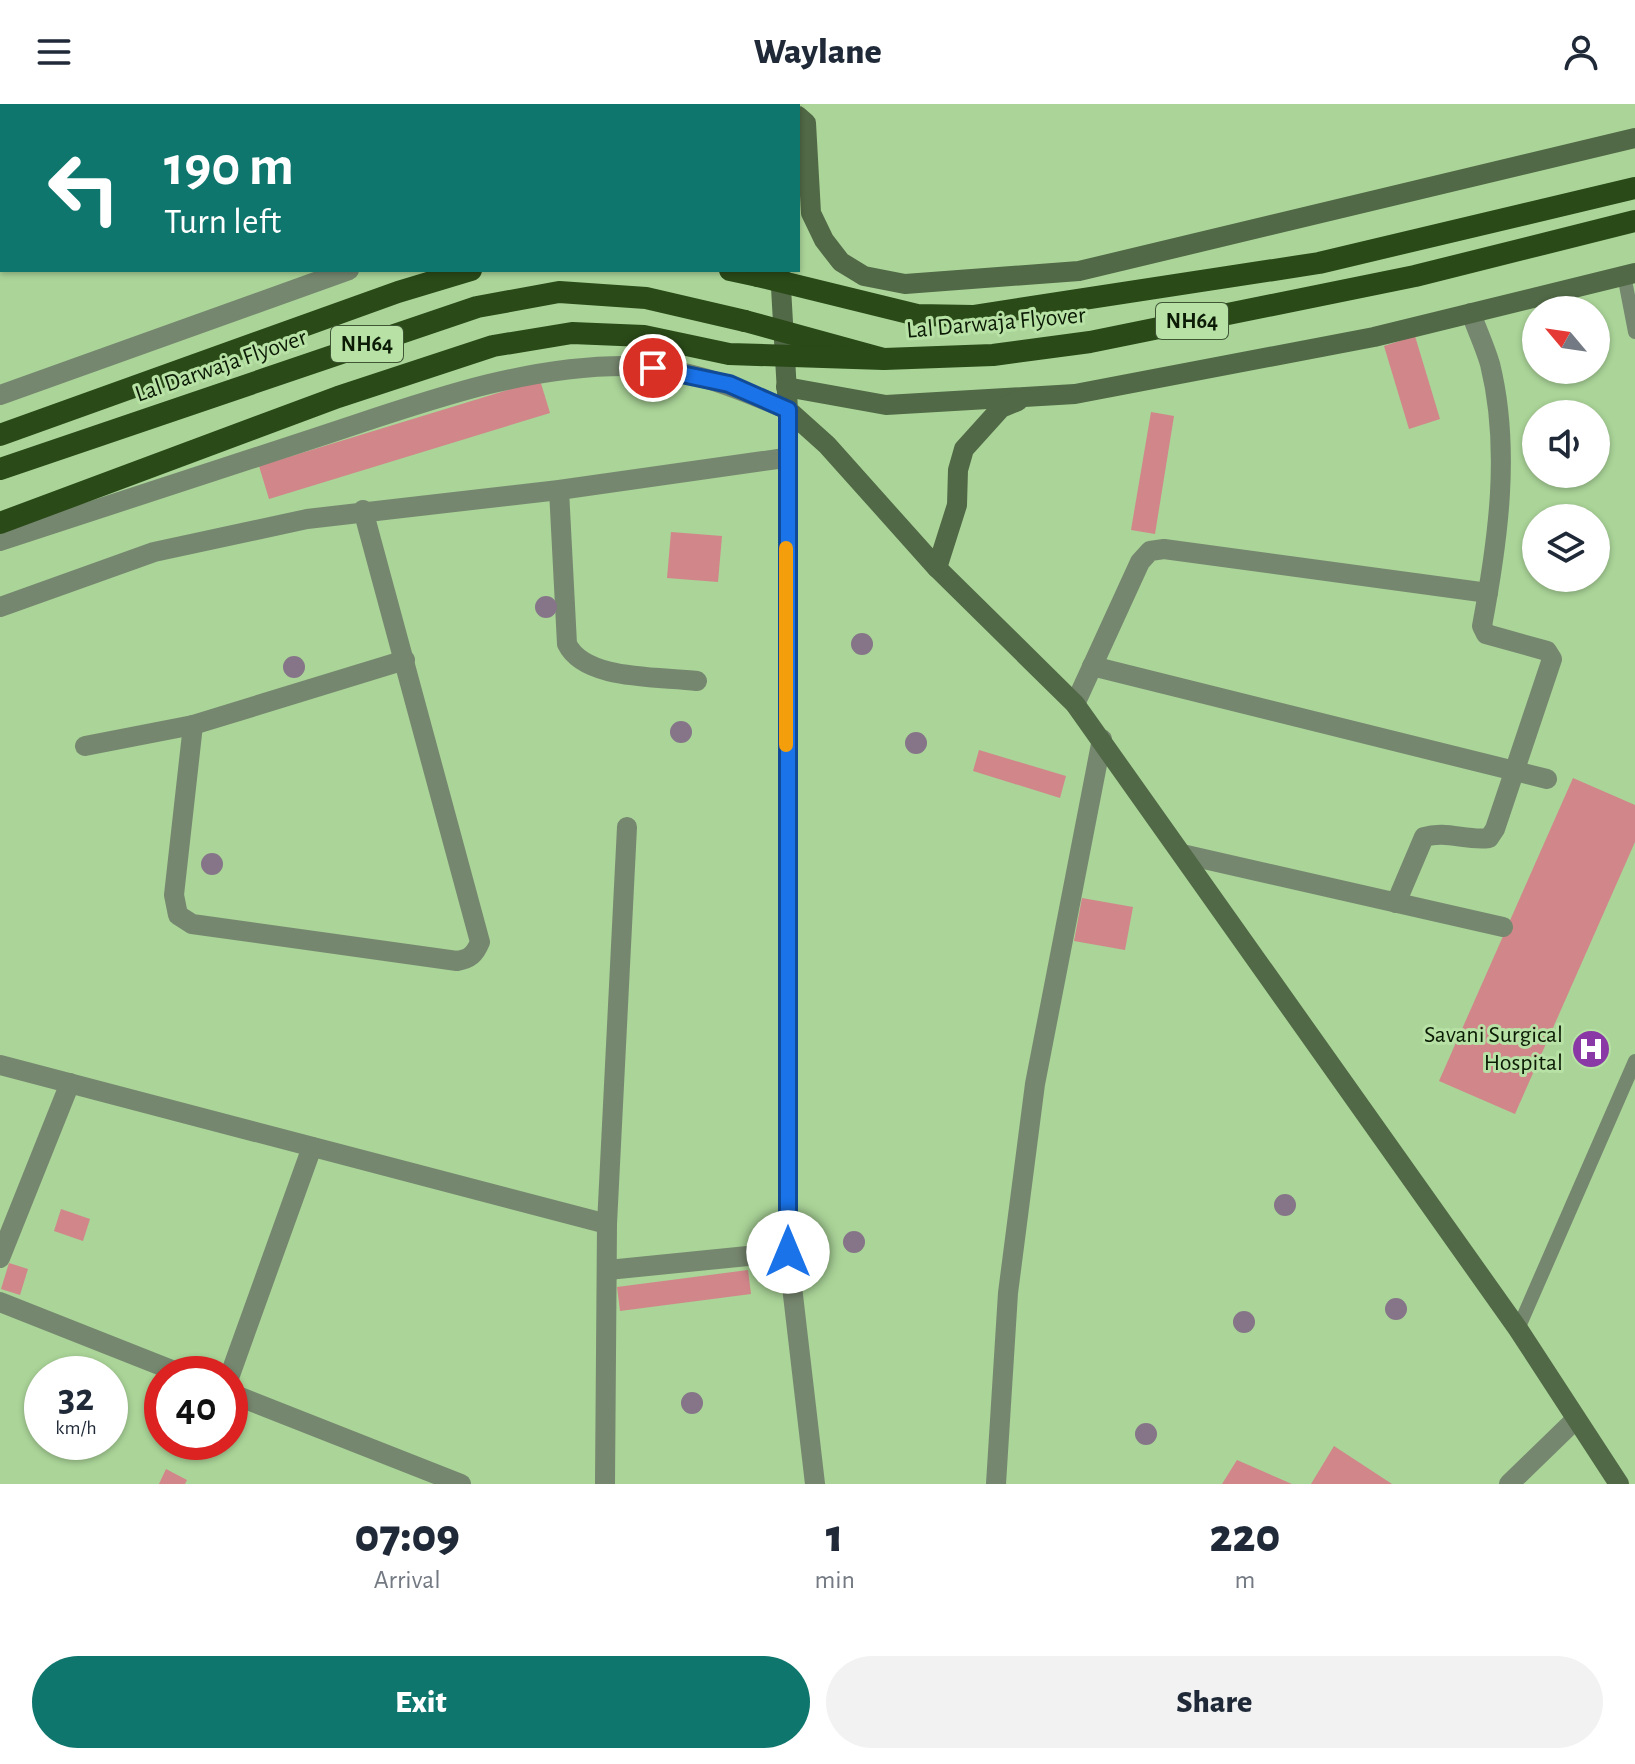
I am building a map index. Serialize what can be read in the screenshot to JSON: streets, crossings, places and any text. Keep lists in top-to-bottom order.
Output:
{
  "streets": {
    "highway": ["NH64", "Lal Darwaja Flyover"]
  },
  "places": {
    "hospital": ["Savani Surgical Hospital"]
  },
  "north": "top left",
  "page": {
    "header": "Waylane",
    "turn": ["190 m", "Turn left"],
    "speed": "32 km/h",
    "limit": "40",
    "eta": [
      "07:09",
      "Arrival",
      "1",
      "min",
      "220",
      "m"
    ],
    "buttons": ["Exit", "Share"]
  }
}
